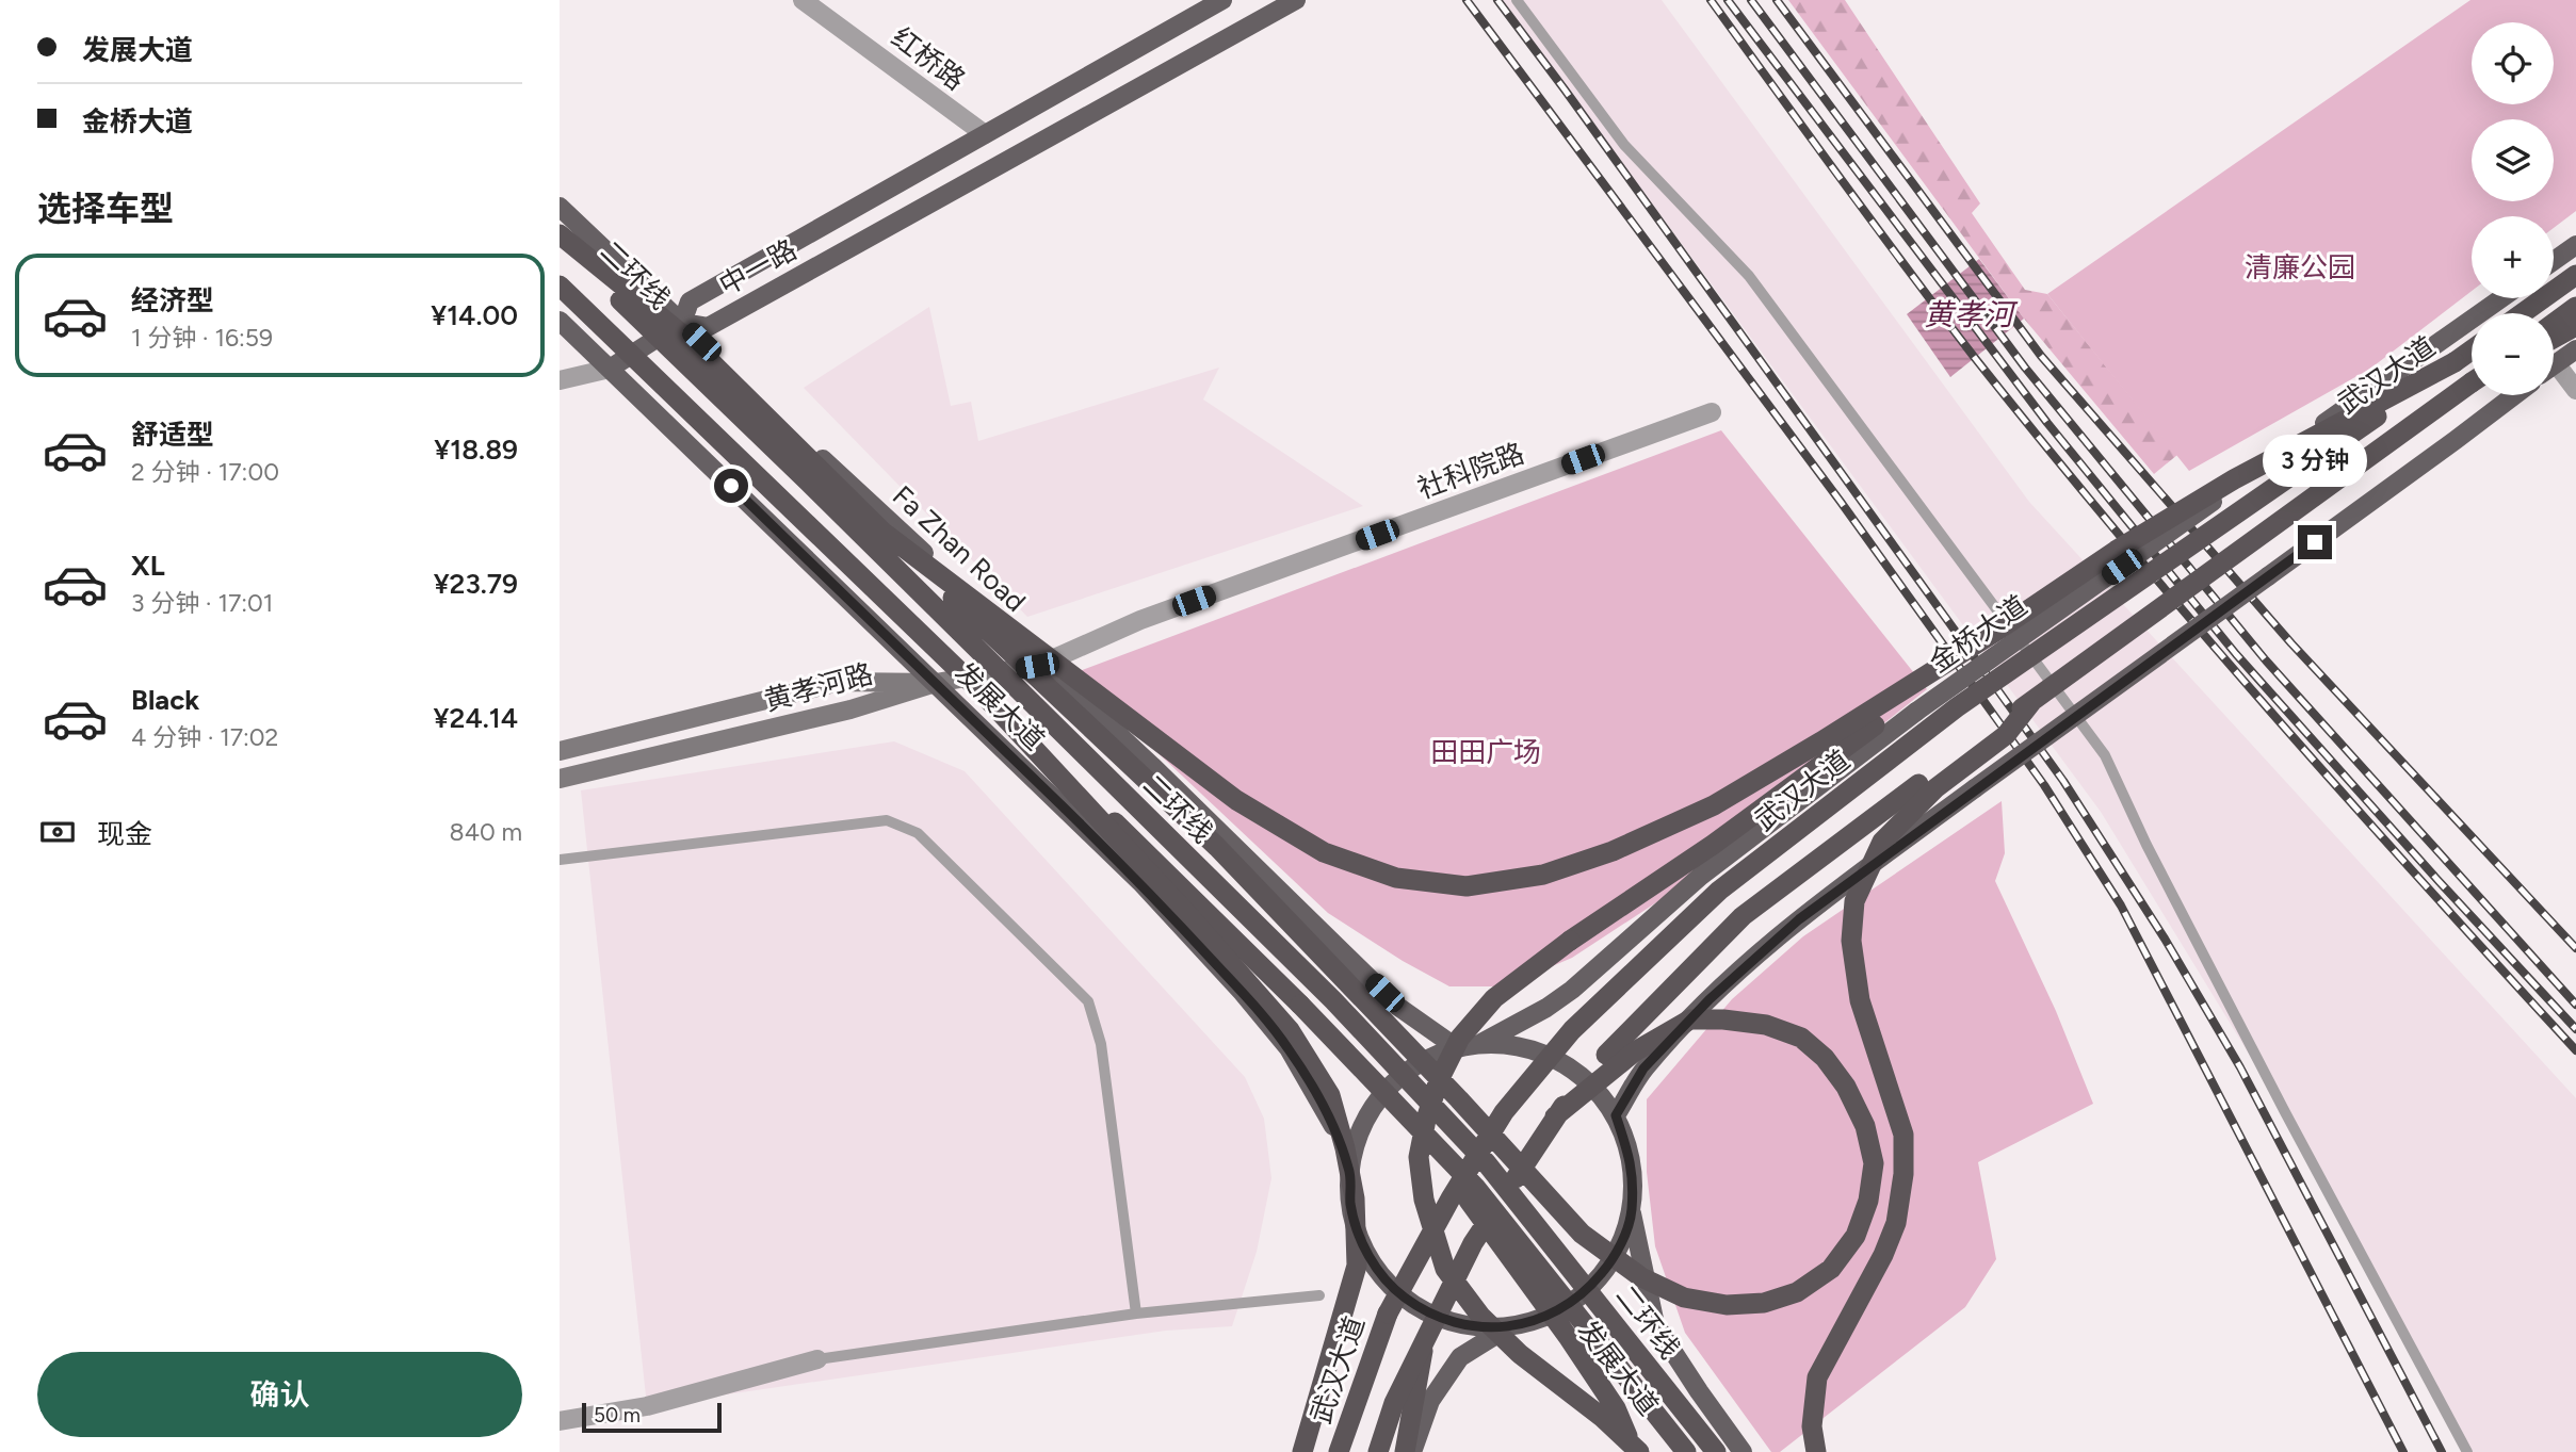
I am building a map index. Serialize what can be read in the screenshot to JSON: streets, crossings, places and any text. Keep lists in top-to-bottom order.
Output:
{
  "streets": {
    "highway": ["二环线", "武汉大道"],
    "main road": [
      "中一路",
      "Fa Zhan Road",
      "金桥大道",
      "黄孝河路",
      "发展大道"
    ],
    "street": ["红桥路", "社科院路"]
  },
  "crossings": [
    ["红桥路", "中一路"],
    ["中一路", "Fa Zhan Road"],
    ["社科院路", "Fa Zhan Road"],
    ["黄孝河路", "发展大道"]
  ],
  "water": ["黄孝河"],
  "parks": ["清廉公园", "田田广场"],
  "scale_bar": "50 m",
  "page": {
    "banner": ["发展大道", "金桥大道"],
    "map_buttons": ["+", "−"],
    "heading": "选择车型",
    "list": [
      {
        "name": "经济型",
        "note": "1 分钟 · 16:59",
        "value": "¥14.00"
      },
      {
        "name": "舒适型",
        "note": "2 分钟 · 17:00",
        "value": "¥18.89"
      },
      {
        "name": "XL",
        "note": "3 分钟 · 17:01",
        "value": "¥23.79"
      },
      {
        "name": "Black",
        "note": "4 分钟 · 17:02",
        "value": "¥24.14"
      }
    ],
    "bubble": "3 分钟",
    "pay": ["现金", "840 m"],
    "buttons": "确认",
    "scale": "50 m"
  }
}
